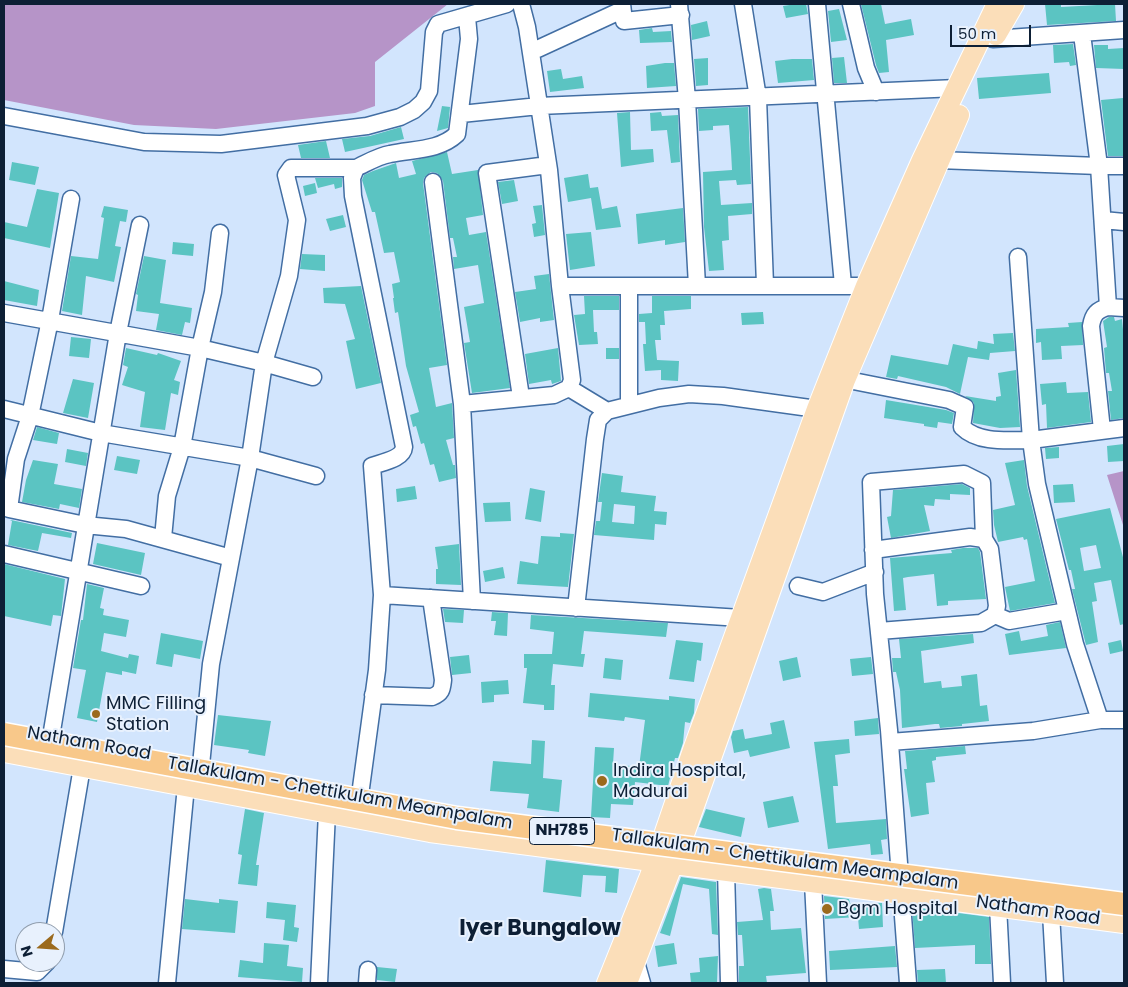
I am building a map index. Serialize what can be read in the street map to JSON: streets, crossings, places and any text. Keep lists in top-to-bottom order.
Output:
{
  "streets": {
    "highway": ["Tallakulam - Chettikulam Meampalam", "NH785"],
    "main road": ["Natham Road"]
  },
  "districts": ["Iyer Bungalow"],
  "places": ["MMC Filling Station", "Indira Hospital, Madurai", "Bgm Hospital"],
  "scale_bar": "50 m",
  "north": "left"
}
